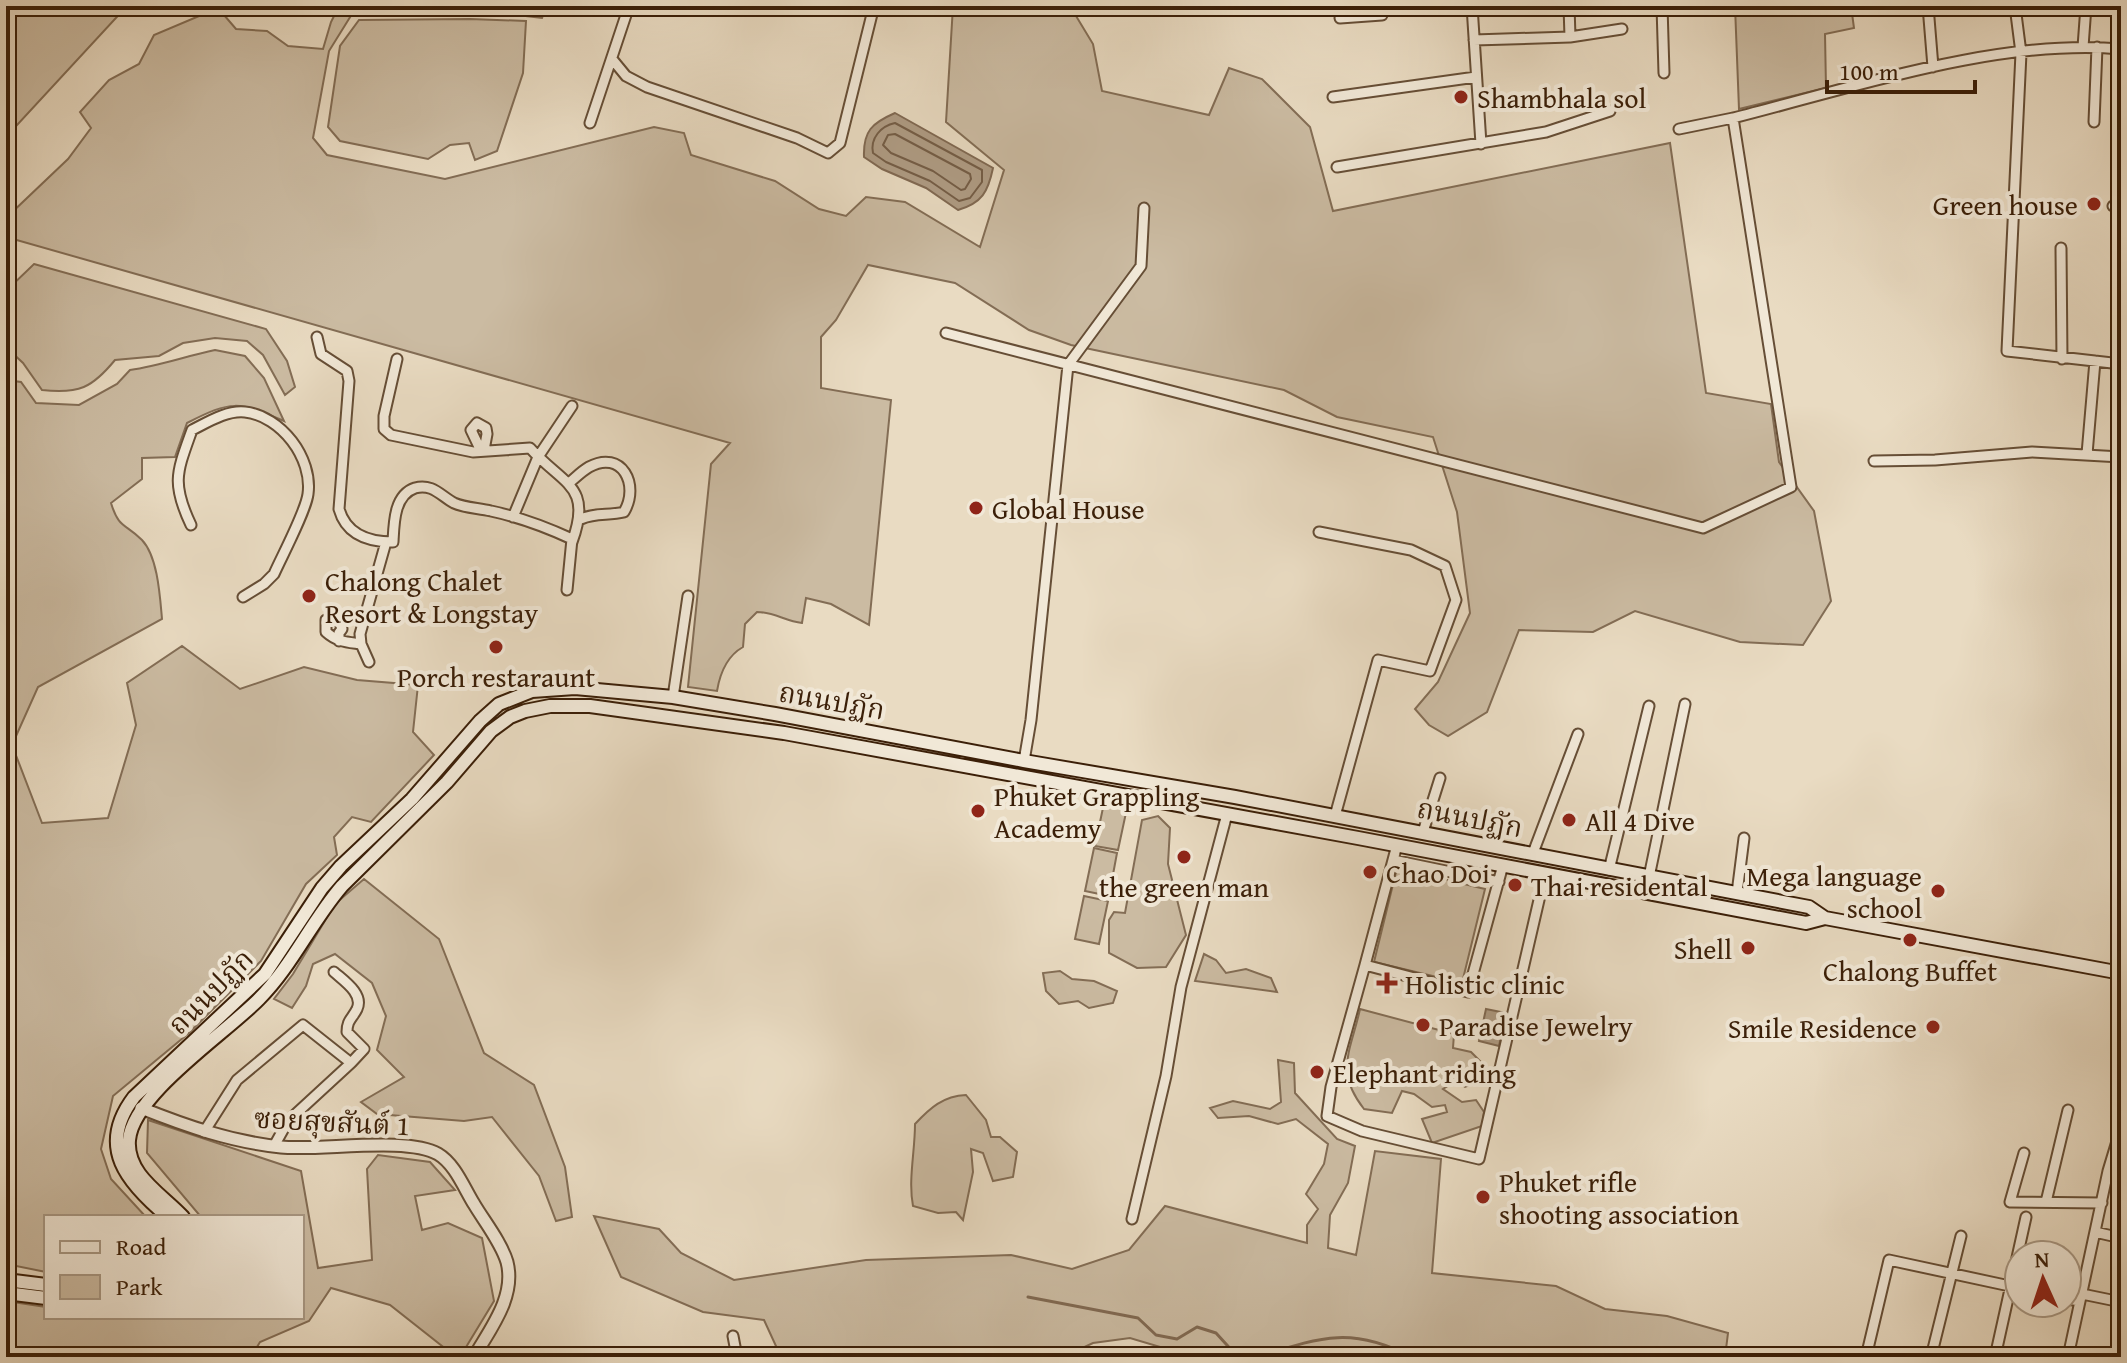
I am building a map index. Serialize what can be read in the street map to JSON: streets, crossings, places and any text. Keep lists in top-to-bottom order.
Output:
{
  "streets": {
    "main road": ["ถนนปฏัก"],
    "street": ["ซอยสุขสันต์ 1"]
  },
  "crossings": [
    ["ถนนปฏัก", "ซอยสุขสันต์ 1"]
  ],
  "places": {
    "other": [
      "Shambhala sol",
      "Green house",
      "Global House",
      "Chalong Chalet Resort & Longstay",
      "Porch restaraunt",
      "Phuket Grappling Academy",
      "All 4 Dive",
      "the green man",
      "Chao Doi",
      "Thai residental",
      "Mega language school",
      "Chalong Buffet",
      "Shell",
      "Paradise Jewelry",
      "Smile Residence",
      "Elephant riding",
      "Phuket rifle shooting association"
    ],
    "health": ["Holistic clinic"]
  },
  "legend": ["Road", "Park"],
  "scale_bar": "100 m",
  "north": "top"
}
